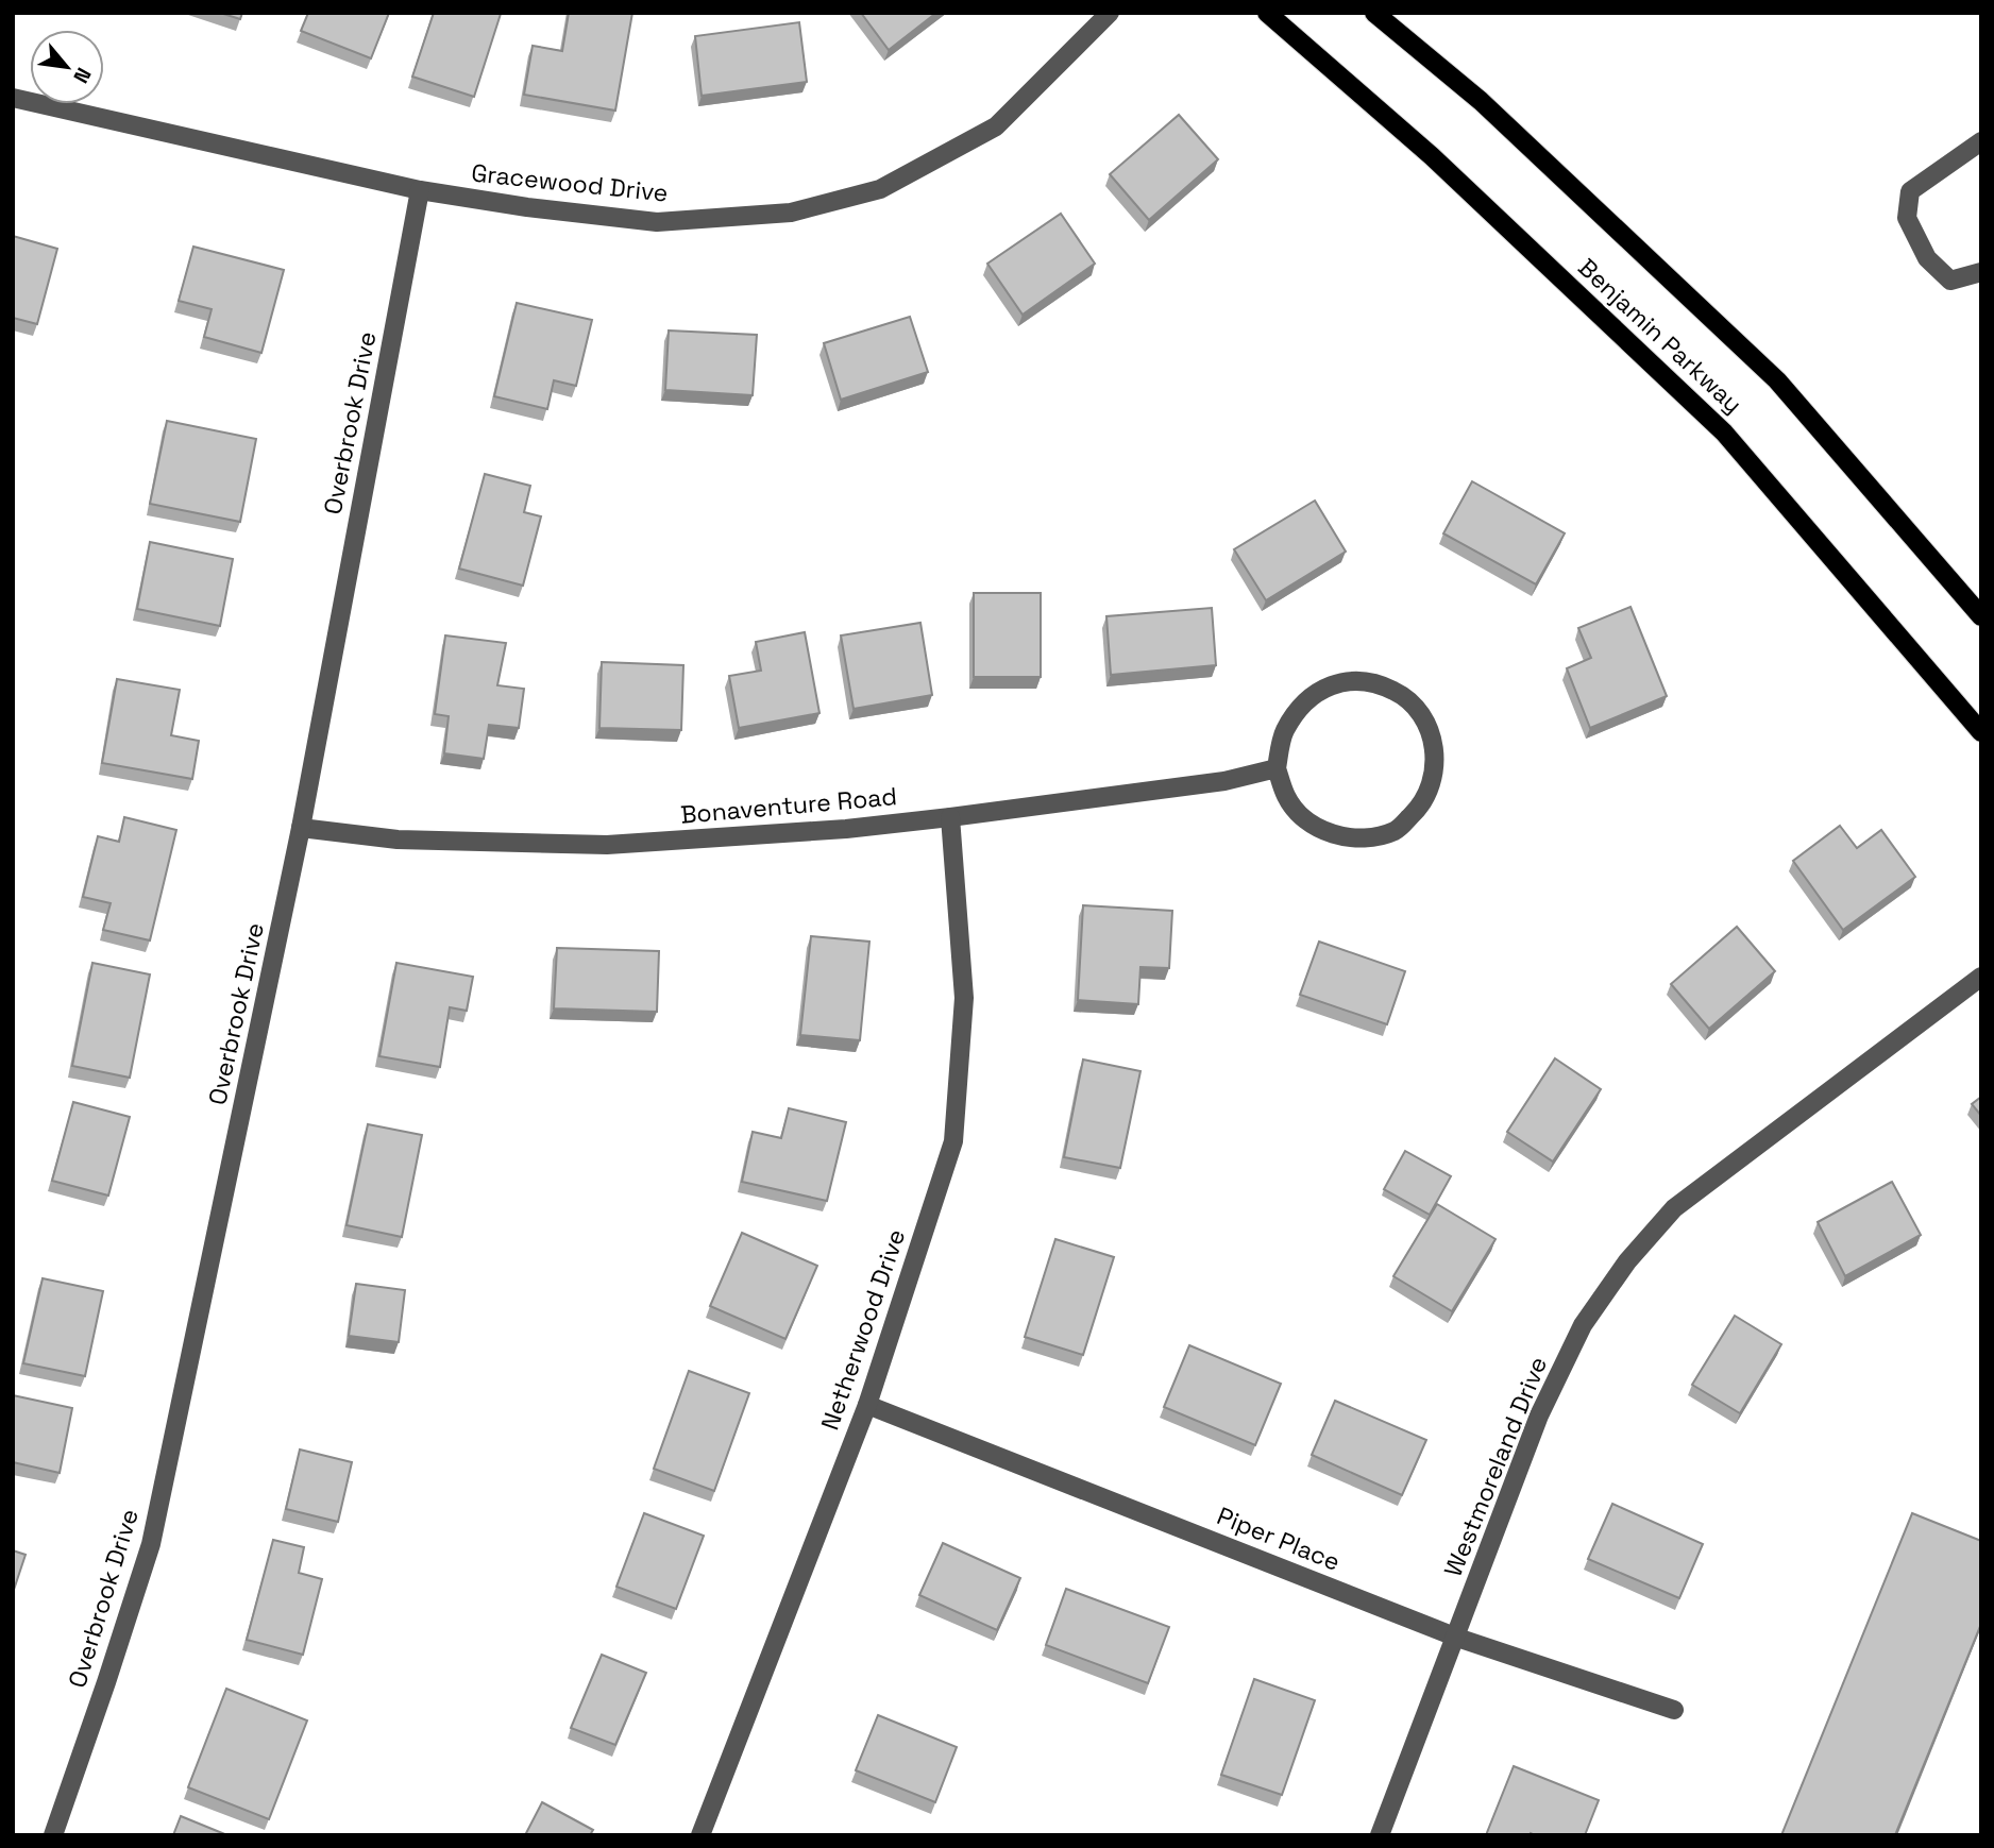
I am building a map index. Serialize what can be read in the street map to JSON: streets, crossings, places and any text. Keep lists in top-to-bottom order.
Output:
{
  "streets": {
    "main road": ["Benjamin Parkway"],
    "street": [
      "Gracewood Drive",
      "Overbrook Drive",
      "Bonaventure Road",
      "Netherwood Drive",
      "Westmoreland Drive",
      "Piper Place"
    ]
  },
  "crossings": [
    ["Gracewood Drive", "Overbrook Drive"],
    ["Overbrook Drive", "Bonaventure Road"],
    ["Bonaventure Road", "Netherwood Drive"],
    ["Netherwood Drive", "Piper Place"],
    ["Westmoreland Drive", "Piper Place"]
  ],
  "north": "bottom right"
}
